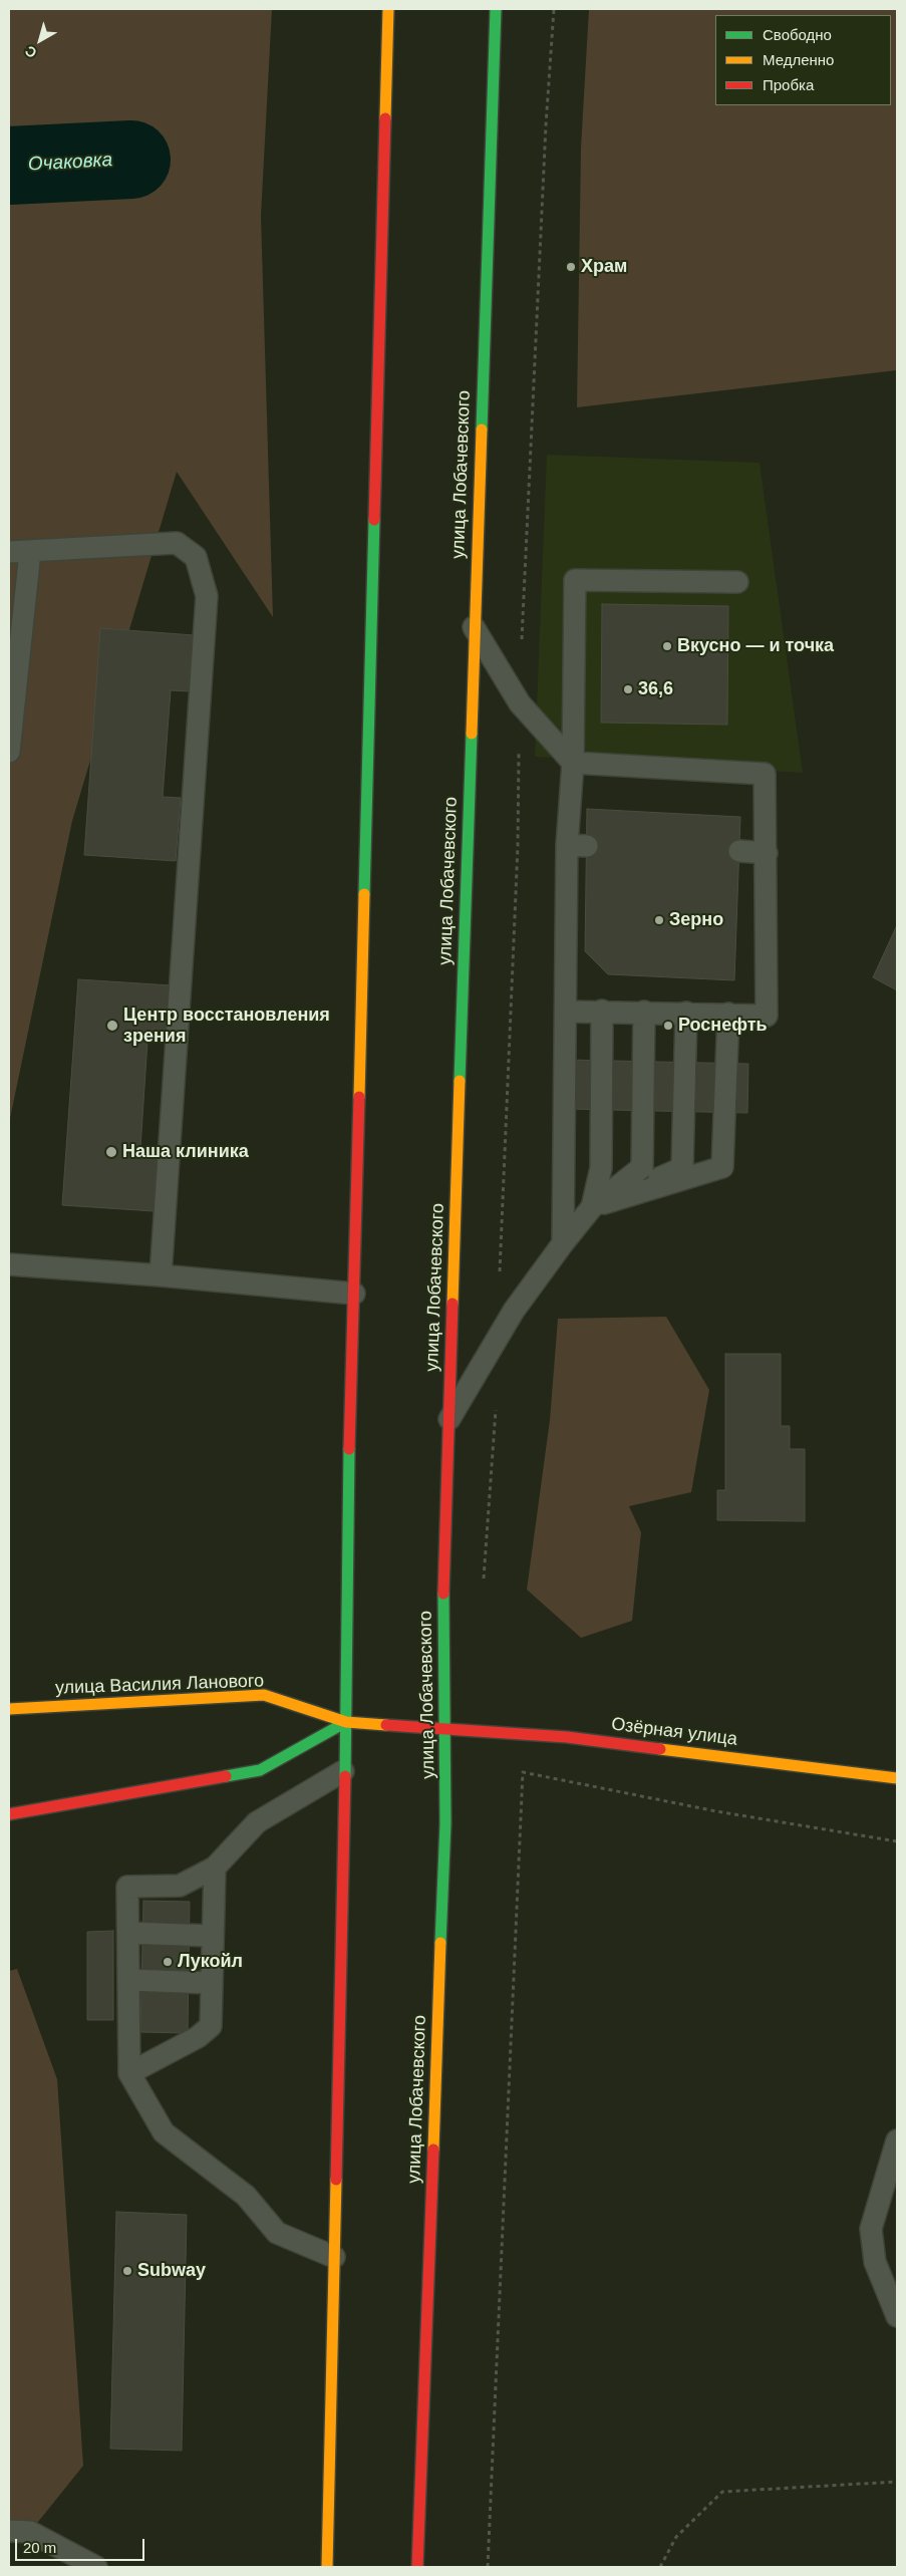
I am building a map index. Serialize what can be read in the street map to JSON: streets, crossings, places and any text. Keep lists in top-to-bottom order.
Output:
{
  "streets": {
    "main road": ["улица Лобачевского", "улица Василия Ланового", "Озёрная улица"]
  },
  "crossings": [
    ["улица Лобачевского", "улица Василия Ланового"],
    ["улица Лобачевского", "Озёрная улица"],
    ["улица Василия Ланового", "Озёрная улица"]
  ],
  "water": ["Очаковка"],
  "places": [
    "Храм",
    "Вкусно — и точка",
    "36,6",
    "Зерно",
    "Центр восстановления зрения",
    "Роснефть",
    "Наша клиника",
    "Лукойл",
    "Subway"
  ],
  "legend": ["Свободно", "Медленно", "Пробка"],
  "scale_bar": "20 m",
  "north": "bottom left"
}
